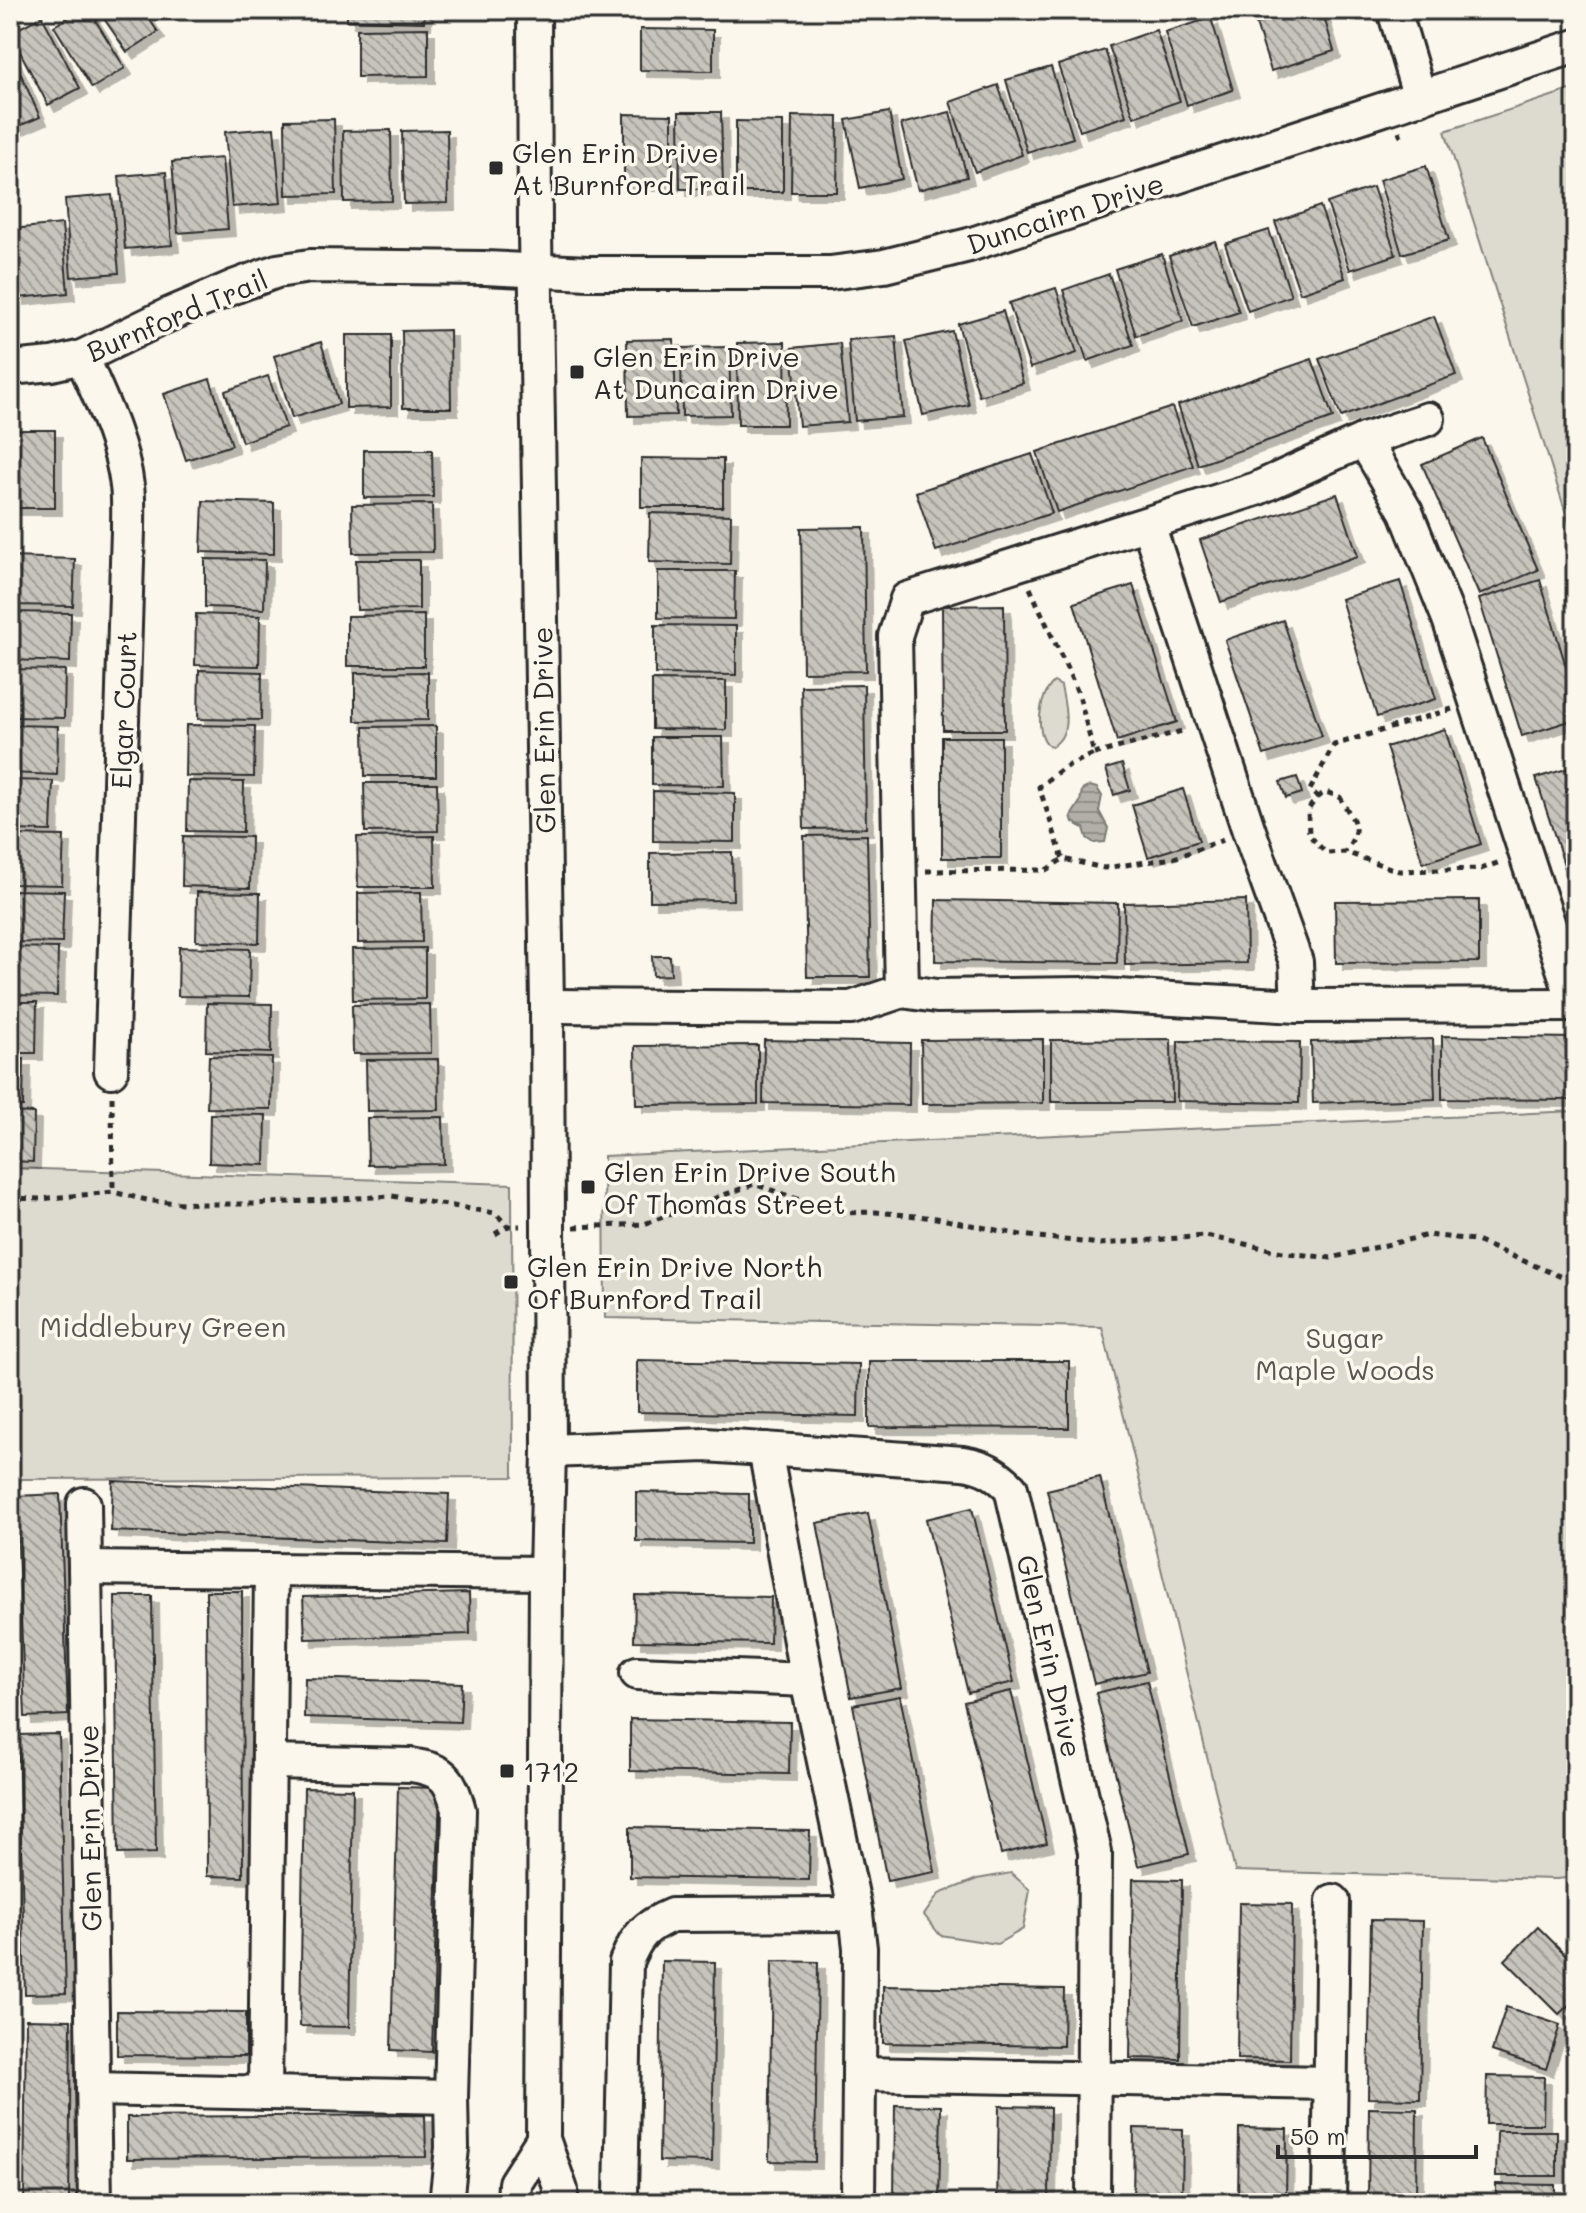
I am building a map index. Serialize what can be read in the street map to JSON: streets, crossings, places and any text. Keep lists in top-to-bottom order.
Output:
{
  "streets": {
    "street": [
      "Duncairn Drive",
      "Burnford Trail",
      "Elgar Court",
      "Glen Erin Drive"
    ]
  },
  "crossings": [
    ["Duncairn Drive", "Burnford Trail"],
    ["Duncairn Drive", "Glen Erin Drive"],
    ["Burnford Trail", "Elgar Court"],
    ["Burnford Trail", "Glen Erin Drive"]
  ],
  "parks": ["Middlebury Green", "Sugar Maple Woods"],
  "places": {
    "transit": [
      "Glen Erin Drive At Burnford Trail",
      "Glen Erin Drive At Duncairn Drive",
      "Glen Erin Drive South Of Thomas Street",
      "Glen Erin Drive North Of Burnford Trail",
      "1712"
    ]
  },
  "scale_bar": "50 m"
}
